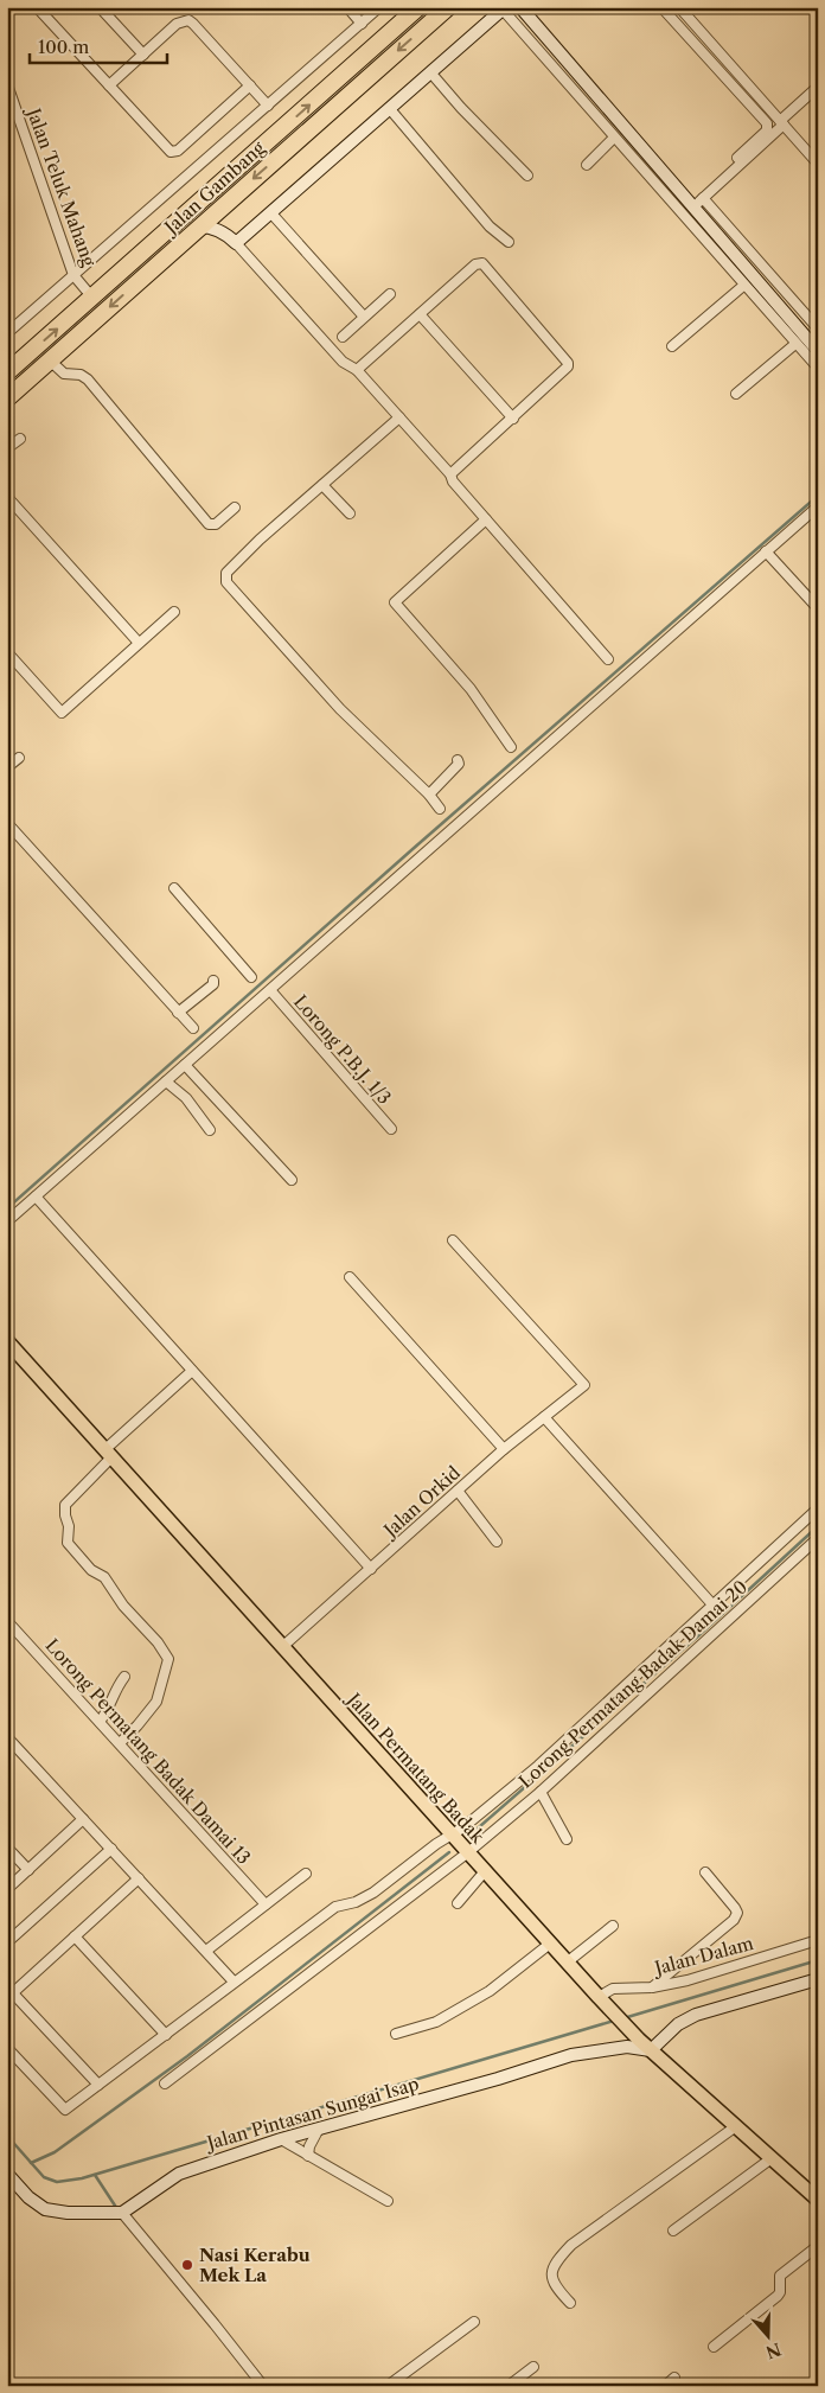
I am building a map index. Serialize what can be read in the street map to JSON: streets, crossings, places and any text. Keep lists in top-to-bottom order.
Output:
{
  "streets": {
    "highway": ["Jalan Gambang"],
    "main road": ["Jalan Permatang Badak"],
    "street": [
      "Jalan Teluk Mahang",
      "Lorong P.B.J. 1/3",
      "Jalan Orkid",
      "Lorong Permatang Badak Damai 20",
      "Lorong Permatang Badak Damai 13",
      "Jalan Dalam",
      "Jalan Pintasan Sungai Isap"
    ]
  },
  "crossings": [
    ["Jalan Teluk Mahang", "Jalan Gambang"],
    ["Jalan Orkid", "Jalan Permatang Badak"],
    ["Lorong Permatang Badak Damai 20", "Jalan Permatang Badak"],
    ["Jalan Permatang Badak", "Jalan Dalam"],
    ["Jalan Permatang Badak", "Jalan Pintasan Sungai Isap"]
  ],
  "places": ["Nasi Kerabu Mek La"],
  "scale_bar": "100 m",
  "north": "bottom"
}
